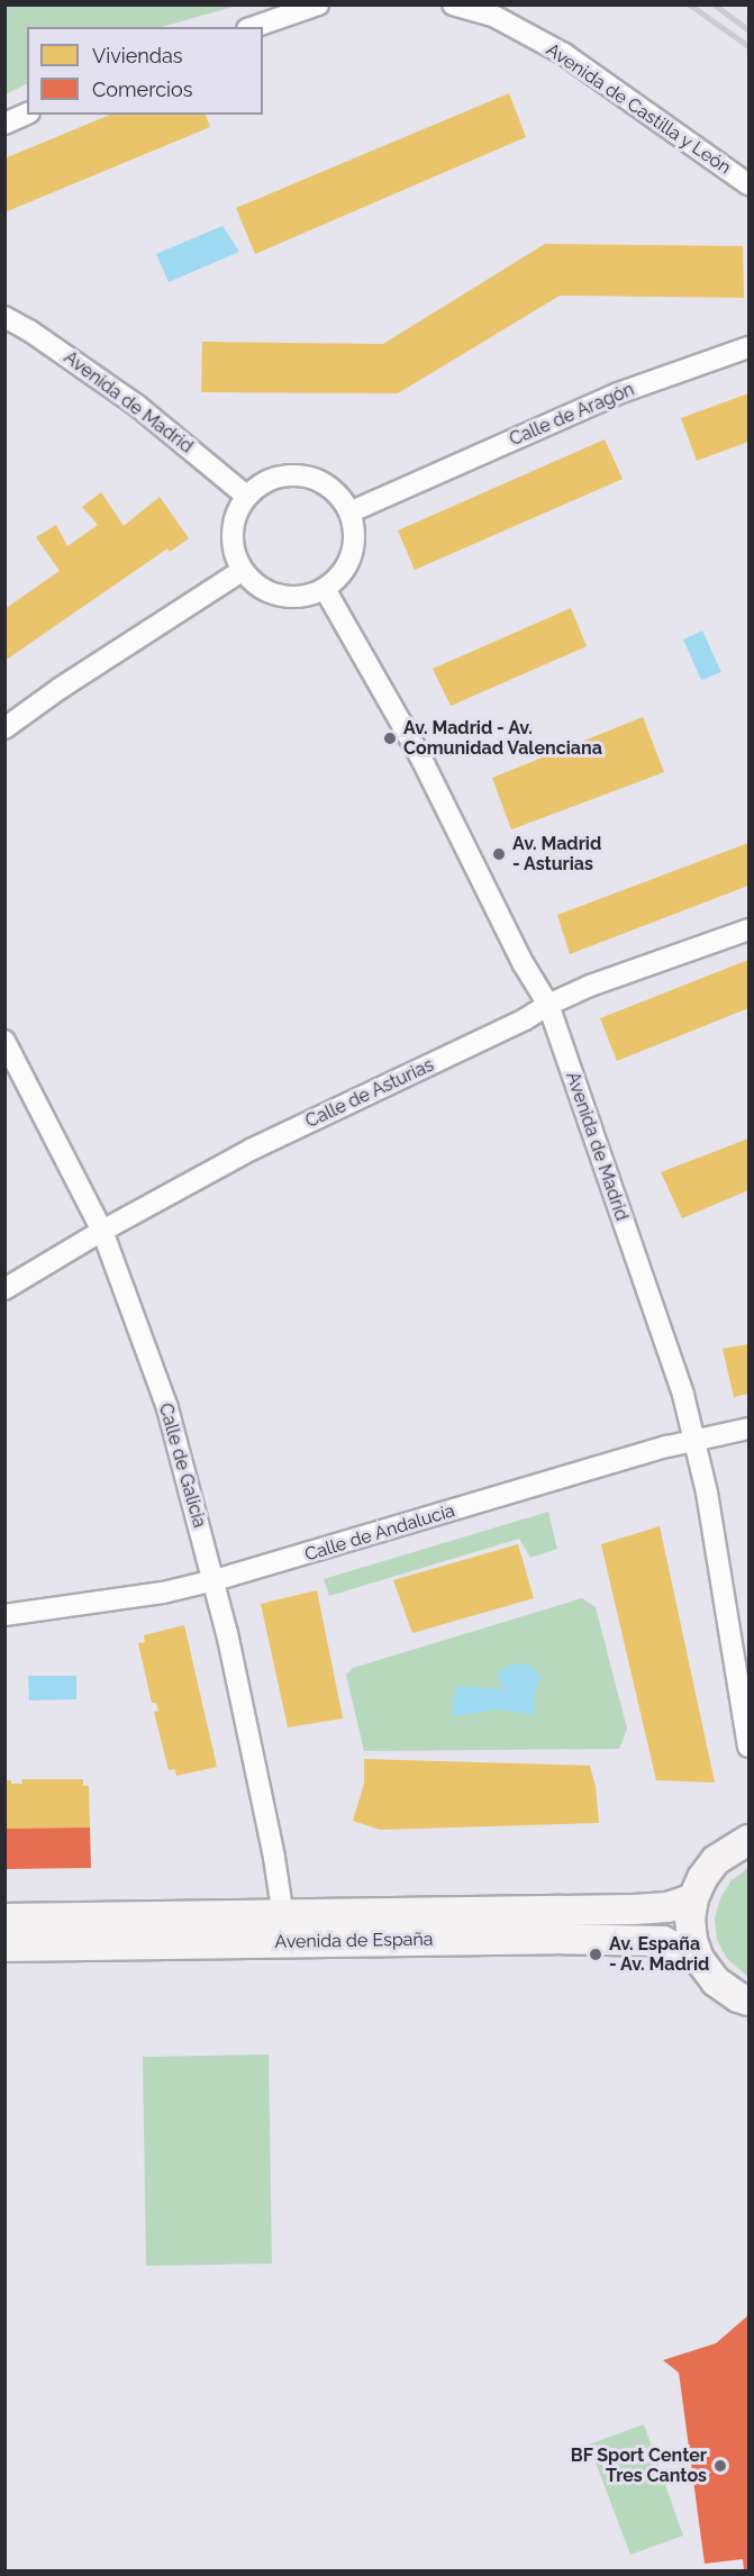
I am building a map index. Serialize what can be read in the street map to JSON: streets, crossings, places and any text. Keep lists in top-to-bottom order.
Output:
{
  "streets": {
    "street": [
      "Avenida de Castilla y León",
      "Avenida de Madrid",
      "Calle de Aragón",
      "Calle de Asturias",
      "Calle de Galicia",
      "Calle de Andalucía",
      "Avenida de España"
    ]
  },
  "crossings": [
    ["Avenida de Madrid", "Calle de Aragón"],
    ["Avenida de Madrid", "Calle de Asturias"],
    ["Avenida de Madrid", "Calle de Andalucía"],
    ["Calle de Asturias", "Calle de Galicia"],
    ["Calle de Galicia", "Calle de Andalucía"],
    ["Calle de Galicia", "Avenida de España"]
  ],
  "places": [
    "Av. Madrid - Av. Comunidad Valenciana",
    "Av. Madrid - Asturias",
    "Av. España - Av. Madrid",
    "BF Sport Center Tres Cantos"
  ],
  "legend": ["Viviendas", "Comercios"]
}
